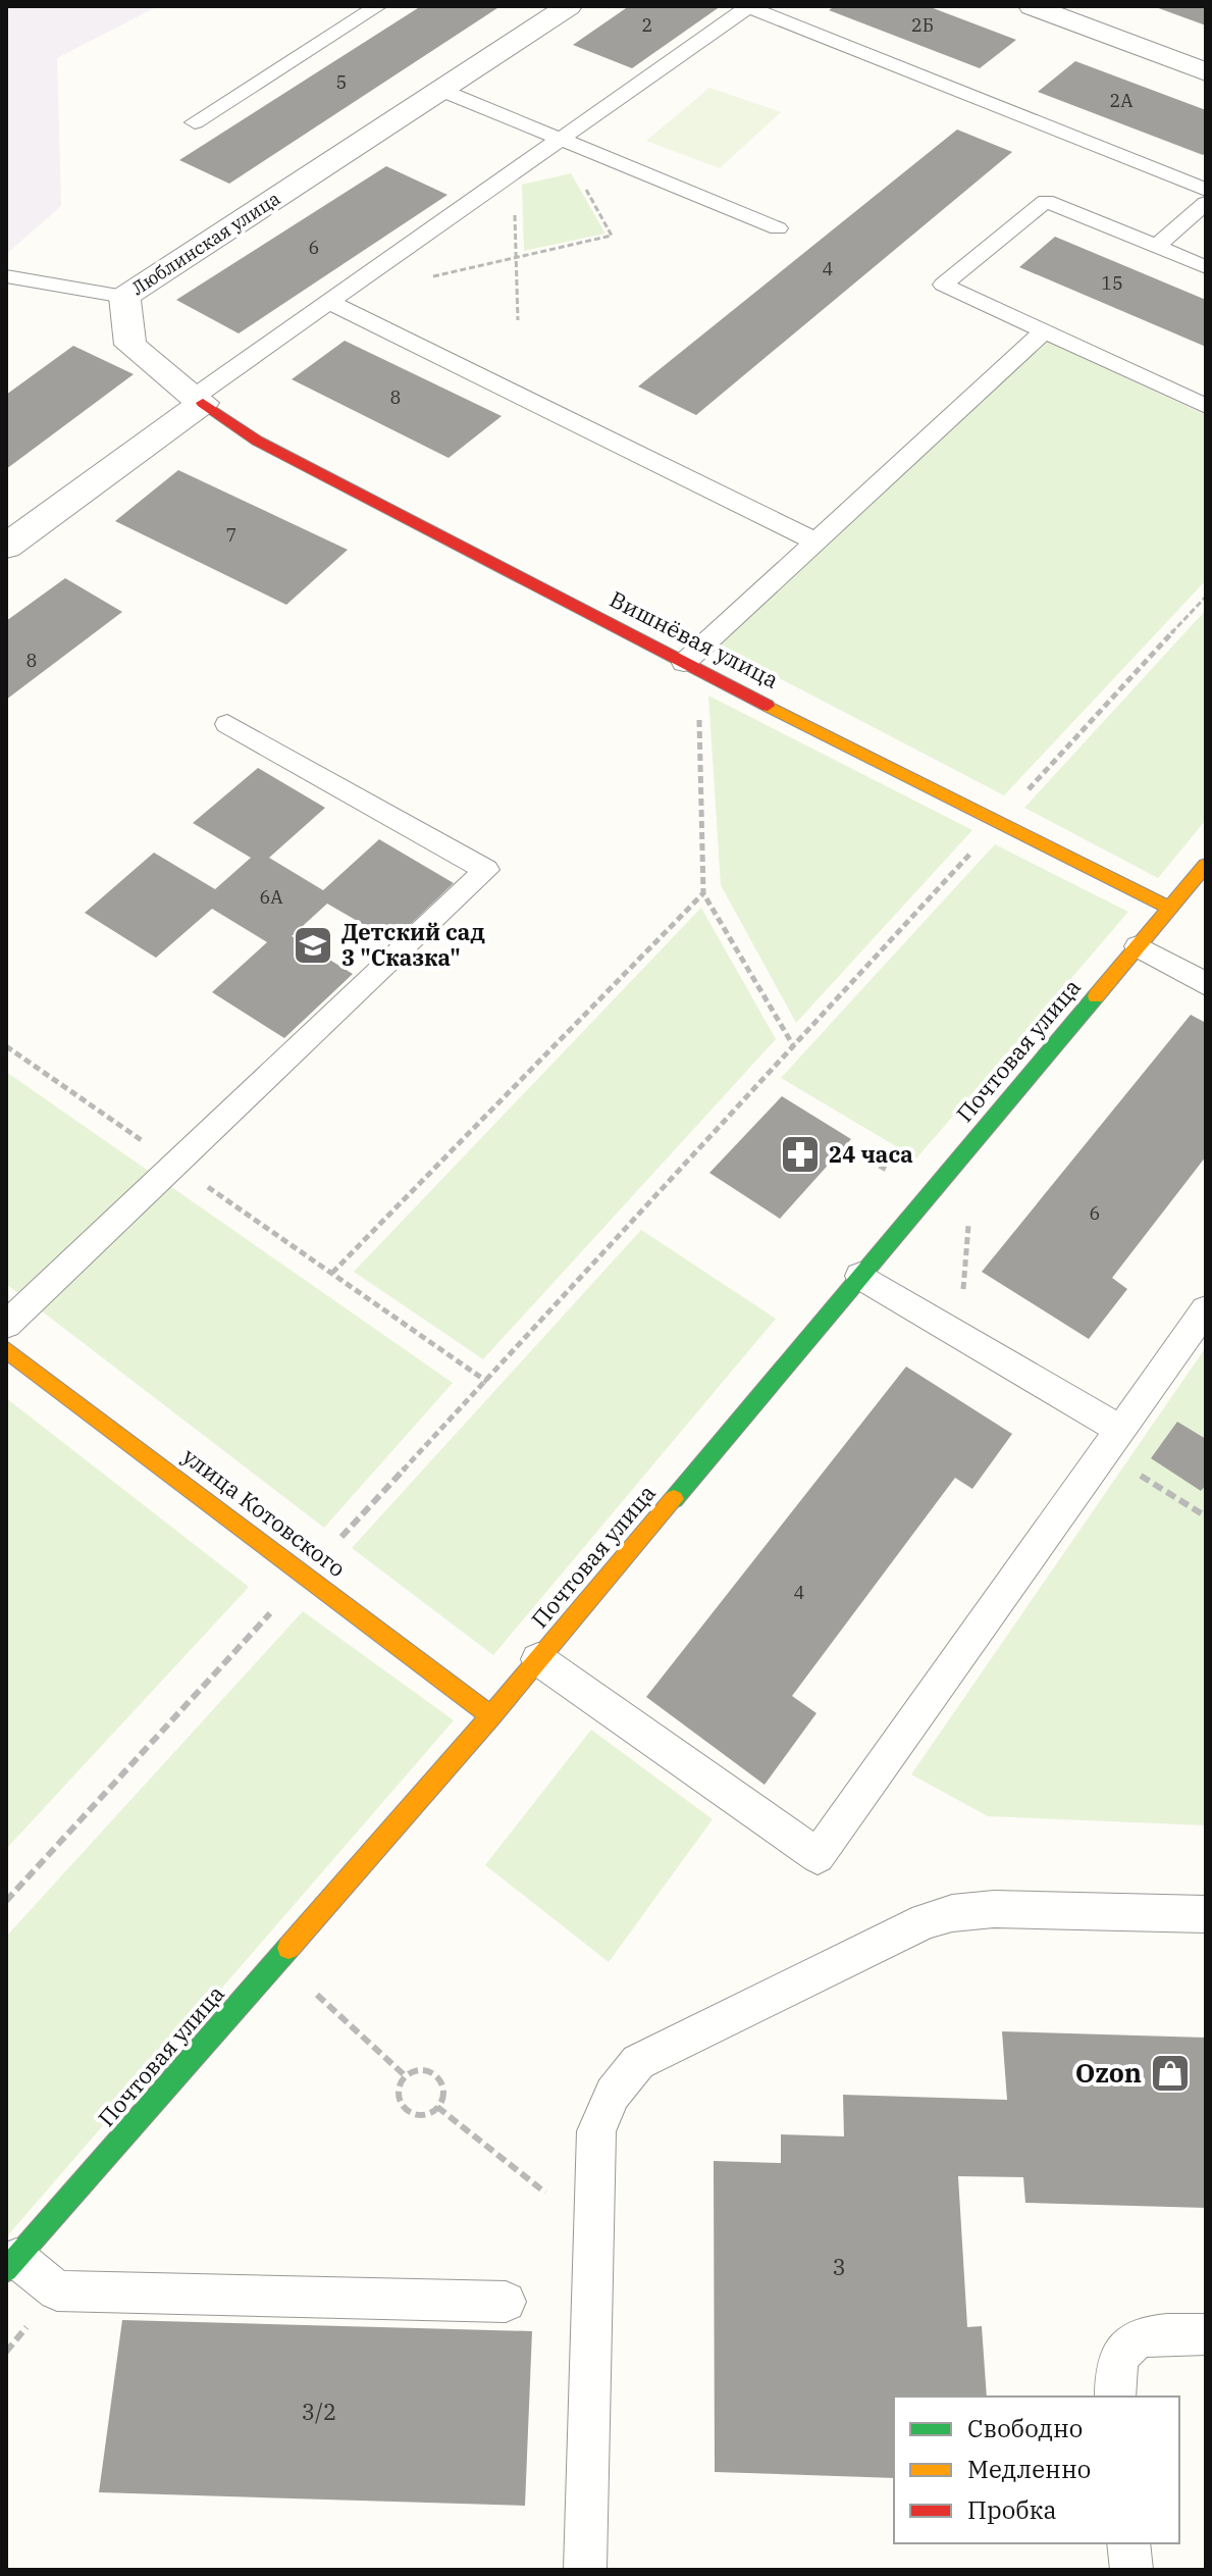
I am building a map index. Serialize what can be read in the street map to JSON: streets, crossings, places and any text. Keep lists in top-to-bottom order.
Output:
{
  "streets": {
    "street": [
      "Люблинская улица",
      "Вишнёвая улица",
      "Почтовая улица",
      "улица Котовского"
    ]
  },
  "crossings": [
    ["Люблинская улица", "Вишнёвая улица"],
    ["Вишнёвая улица", "Почтовая улица"],
    ["Почтовая улица", "улица Котовского"]
  ],
  "places": {
    "school or university": ["Детский сад 3 \"Сказка\""],
    "pharmacy": ["24 часа"],
    "shop": ["Ozon"]
  },
  "house_numbers": [
    "2",
    "2Б",
    "5",
    "2А",
    "6",
    "4",
    "15",
    "8",
    "7",
    "8",
    "6А",
    "6",
    "4",
    "3",
    "3/2"
  ],
  "legend": ["Свободно", "Медленно", "Пробка"]
}
